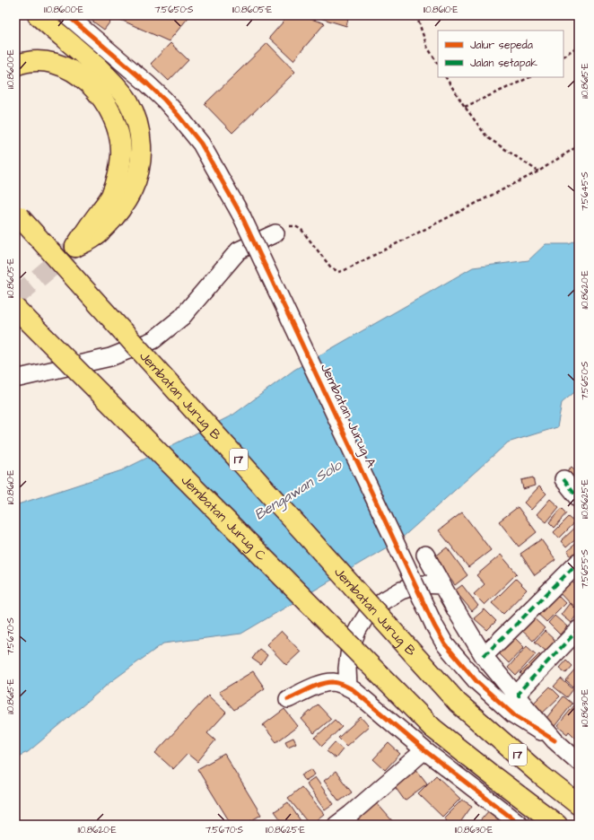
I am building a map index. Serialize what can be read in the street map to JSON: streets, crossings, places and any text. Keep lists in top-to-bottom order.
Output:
{
  "streets": {
    "main road": ["Jembatan Jurug B", "17", "Jembatan Jurug C"],
    "street": ["Jembatan Jurug A"]
  },
  "water": ["Bengawan Solo"],
  "legend": ["Jalur sepeda", "Jalan setapak"],
  "coordinates": [
    "110.8600°E",
    "7.5650°S",
    "110.8605°E",
    "110.8610°E",
    "110.8615°E",
    "7.5645°S",
    "110.8620°E",
    "110.8625°E",
    "7.5655°S",
    "7.5670°S",
    "110.8630°E"
  ]
}
